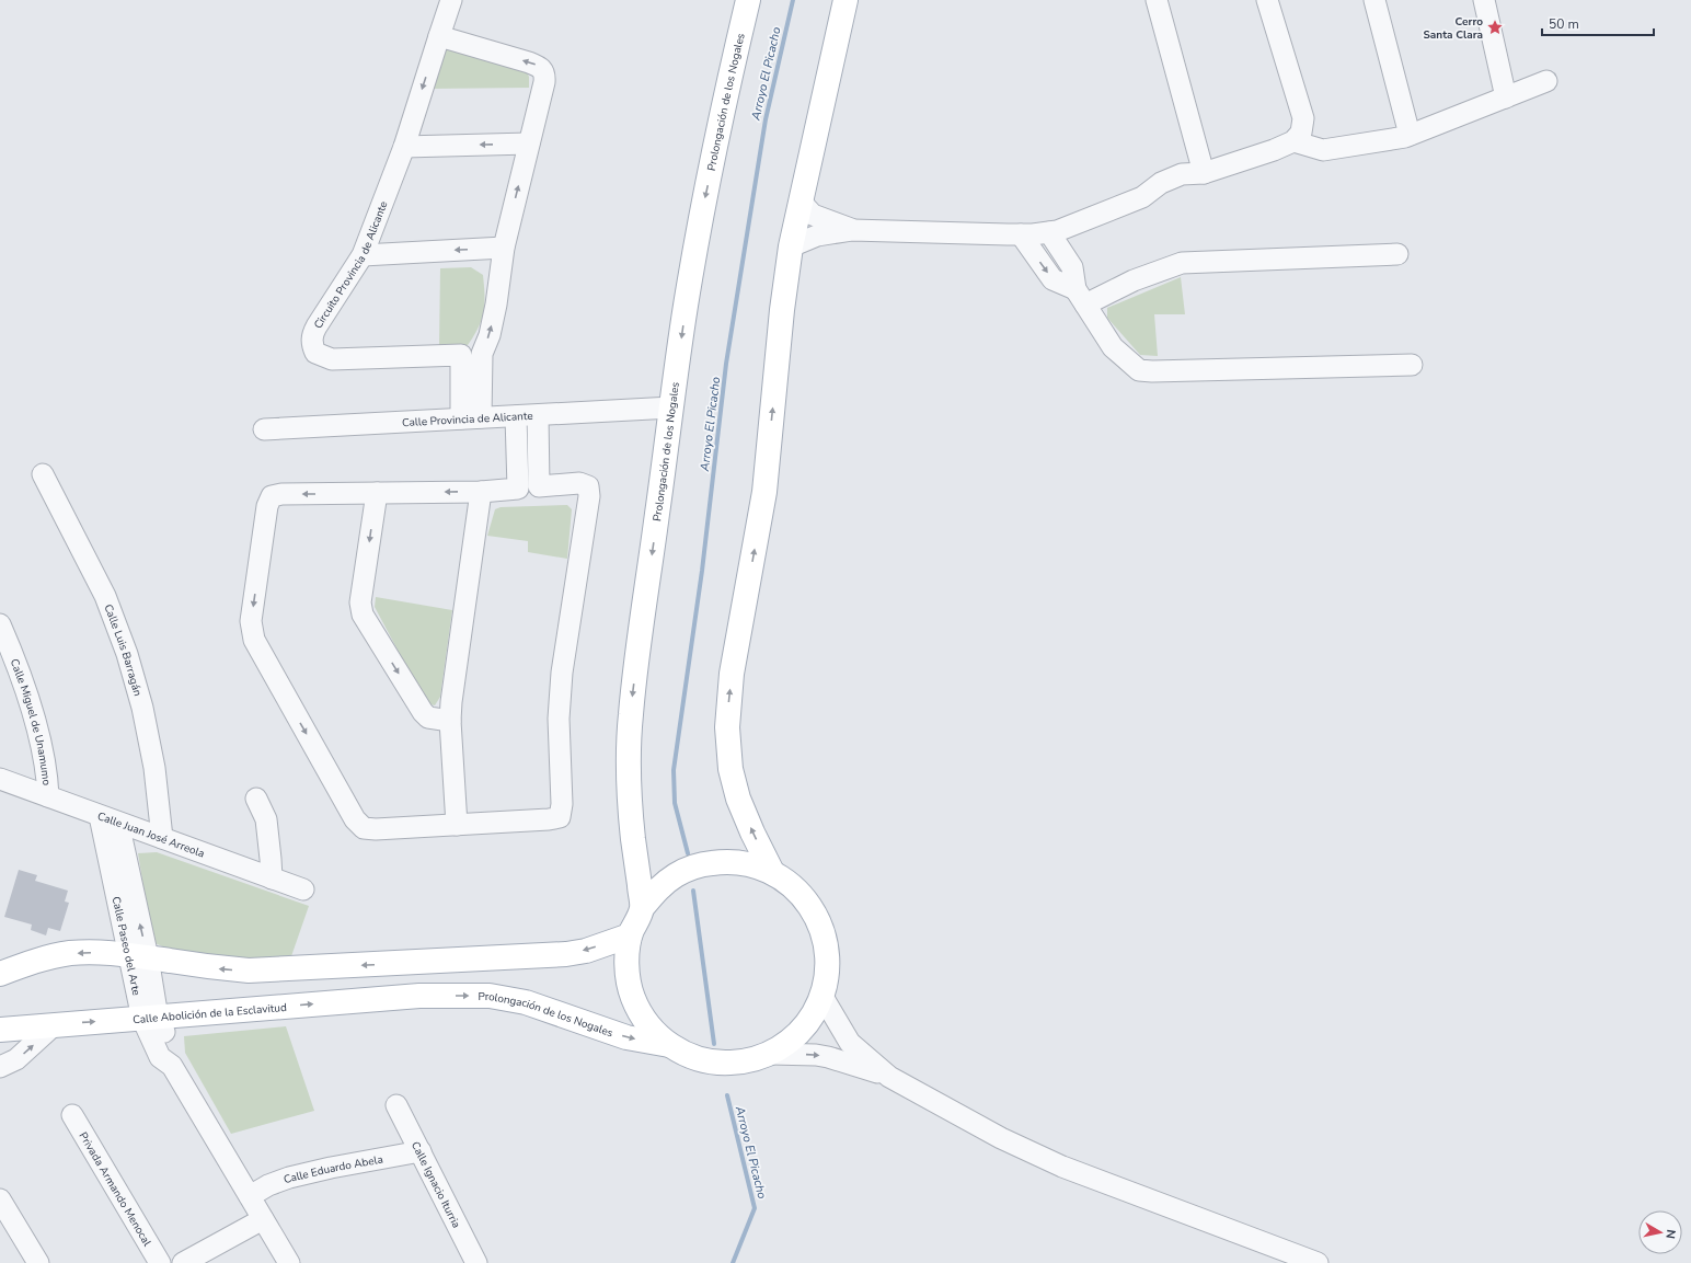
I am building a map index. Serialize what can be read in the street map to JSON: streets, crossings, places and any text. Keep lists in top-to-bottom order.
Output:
{
  "streets": {
    "main road": ["Prolongación de los Nogales", "Calle Abolición de la Esclavitud"],
    "street": [
      "Circuito Provincia de Alicante",
      "Calle Provincia de Alicante",
      "Calle Luis Barragán",
      "Calle Miguel de Unamumo",
      "Calle Juan José Arreola",
      "Calle Paseo del Arte",
      "Calle Eduardo Abela",
      "Calle Ignacio Iturria",
      "Privada Armando Menocal"
    ]
  },
  "crossings": [
    ["Prolongación de los Nogales", "Calle Provincia de Alicante"],
    ["Prolongación de los Nogales", "Calle Abolición de la Esclavitud"],
    ["Calle Luis Barragán", "Calle Juan José Arreola"],
    ["Calle Miguel de Unamumo", "Calle Juan José Arreola"],
    ["Calle Juan José Arreola", "Calle Paseo del Arte"],
    ["Calle Paseo del Arte", "Calle Abolición de la Esclavitud"],
    ["Calle Paseo del Arte", "Calle Eduardo Abela"],
    ["Calle Eduardo Abela", "Calle Ignacio Iturria"]
  ],
  "water": ["Arroyo El Picacho"],
  "places": {
    "place": ["Cerro Santa Clara"]
  },
  "scale_bar": "50 m",
  "north": "right"
}
